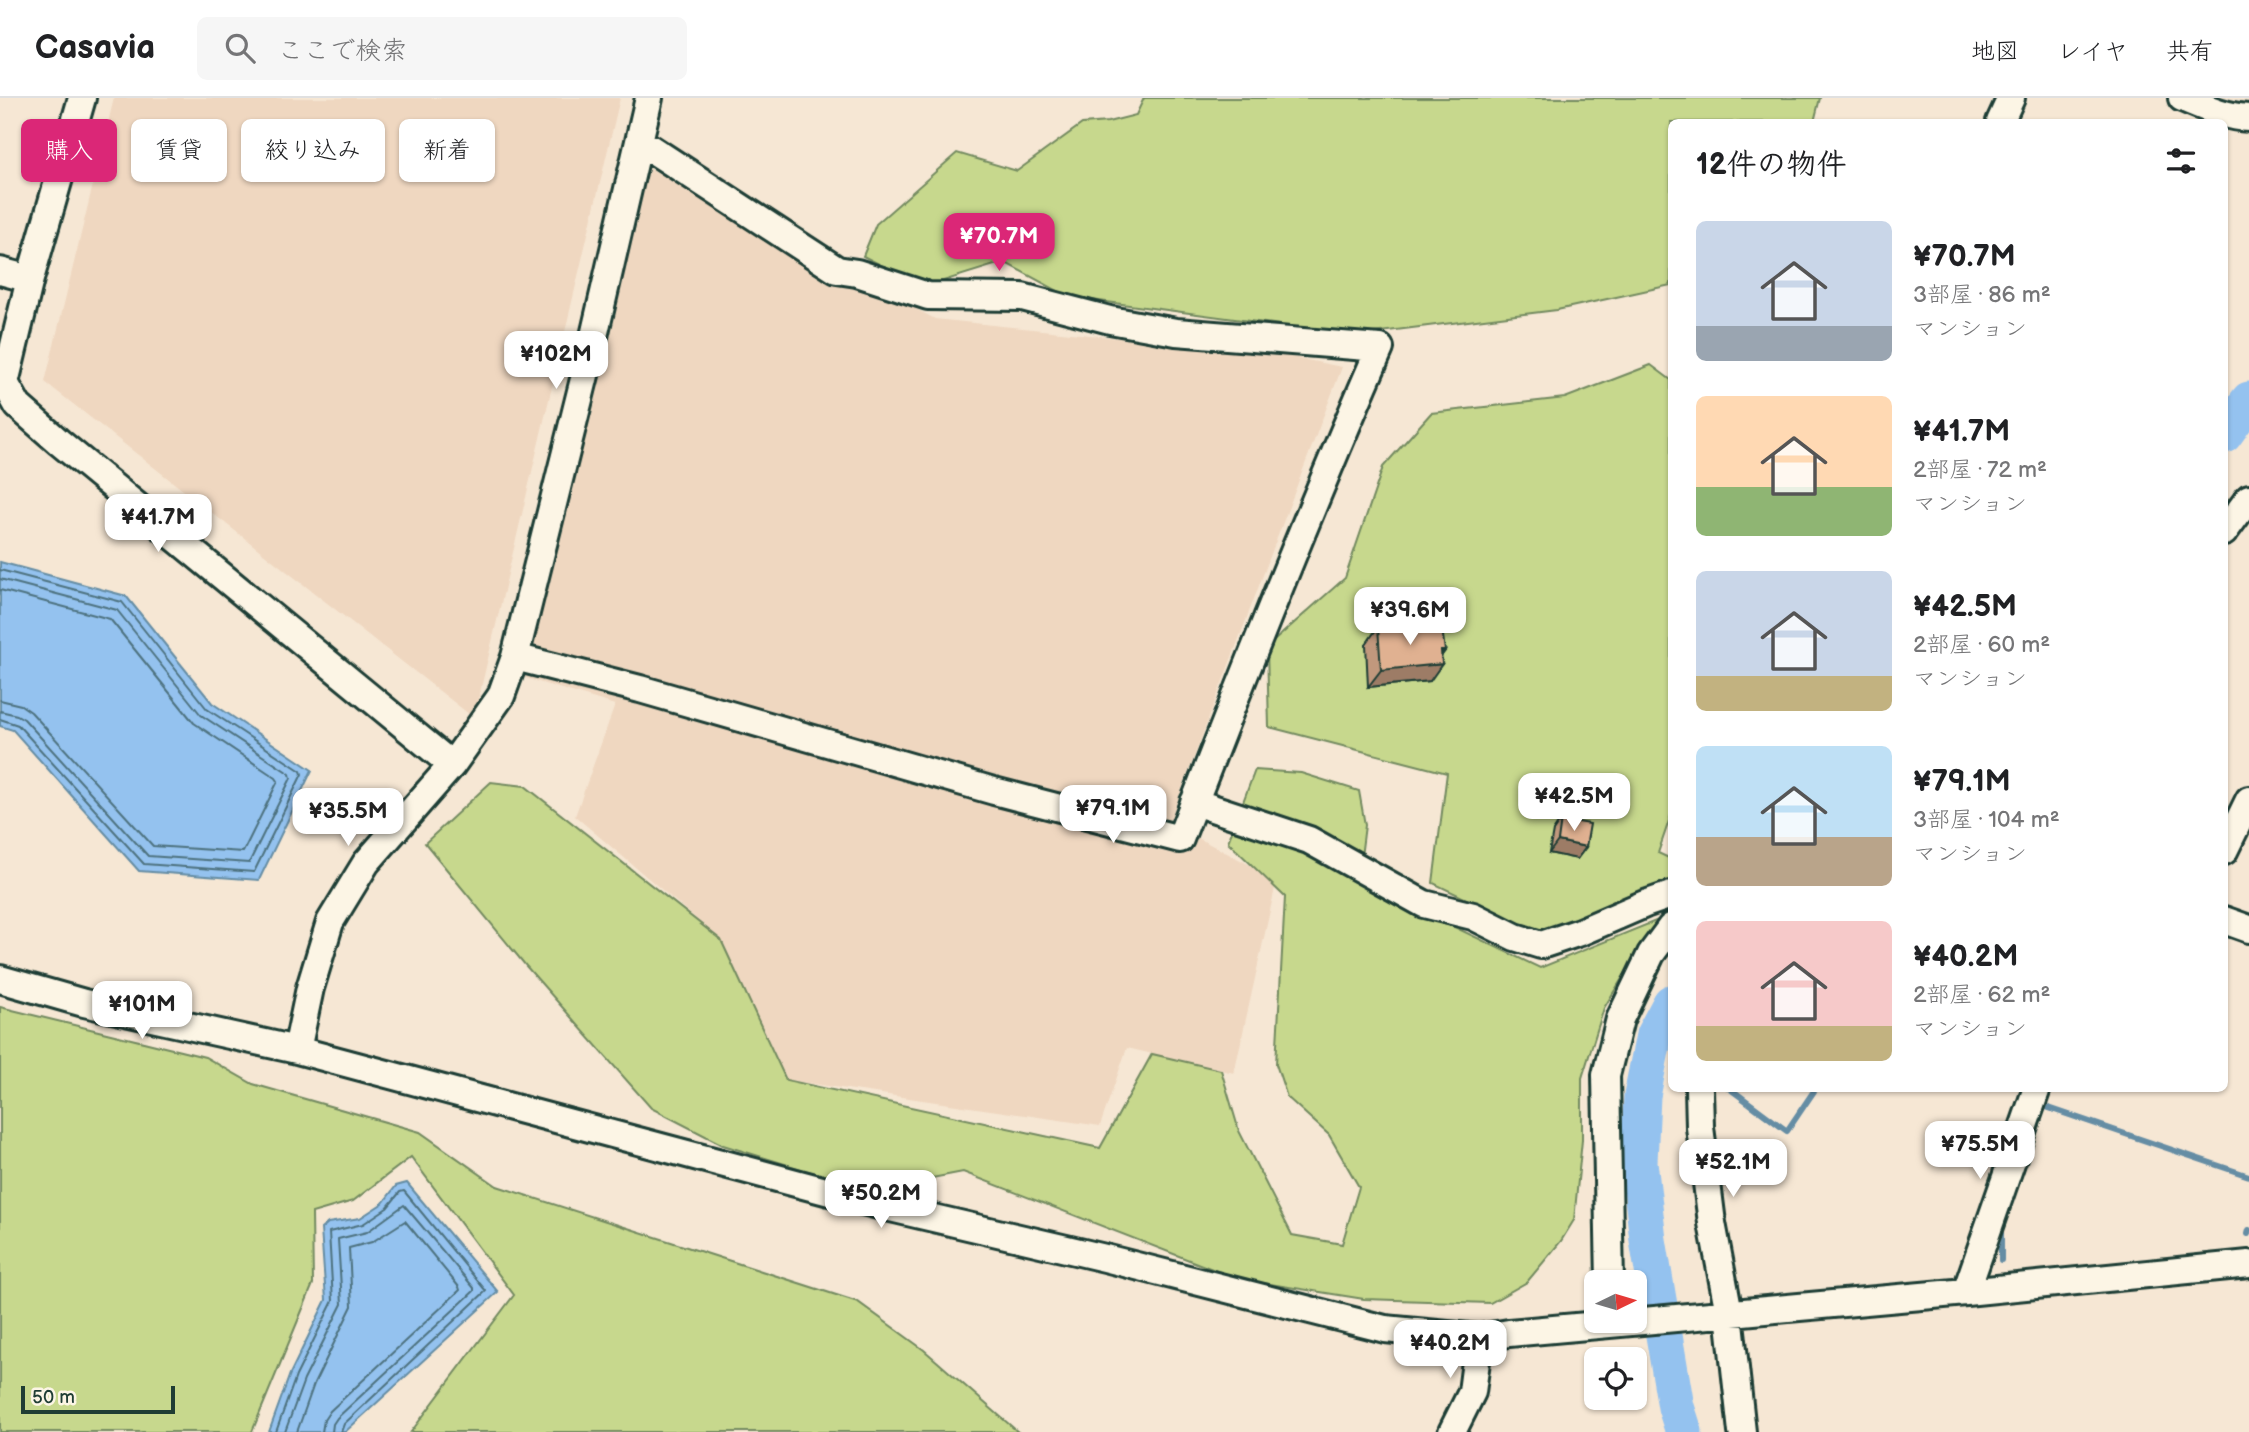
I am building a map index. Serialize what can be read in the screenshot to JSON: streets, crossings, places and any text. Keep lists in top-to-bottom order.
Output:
{
  "scale_bar": "50 m",
  "north": "right",
  "page": {
    "header": "Casavia",
    "search": "ここで検索",
    "nav": ["地図", "レイヤ", "共有"],
    "chip": [
      "購入",
      "賃貸",
      "絞り込み",
      "新着"
    ],
    "heading": "12件の物件",
    "list": [
      {
        "name": "¥70.7M",
        "note": "3部屋 · 86 m² · マンション"
      },
      {
        "name": "¥41.7M",
        "note": "2部屋 · 72 m² · マンション"
      },
      {
        "name": "¥42.5M",
        "note": "2部屋 · 60 m² · マンション"
      },
      {
        "name": "¥79.1M",
        "note": "3部屋 · 104 m² · マンション"
      },
      {
        "name": "¥40.2M",
        "note": "2部屋 · 62 m² · マンション"
      }
    ],
    "price": [
      "¥70.7M",
      "¥102M",
      "¥41.7M",
      "¥39.6M",
      "¥42.5M",
      "¥79.1M",
      "¥35.5M",
      "¥101M",
      "¥75.5M",
      "¥52.1M",
      "¥50.2M",
      "¥40.2M"
    ],
    "scale": "50 m"
  }
}
